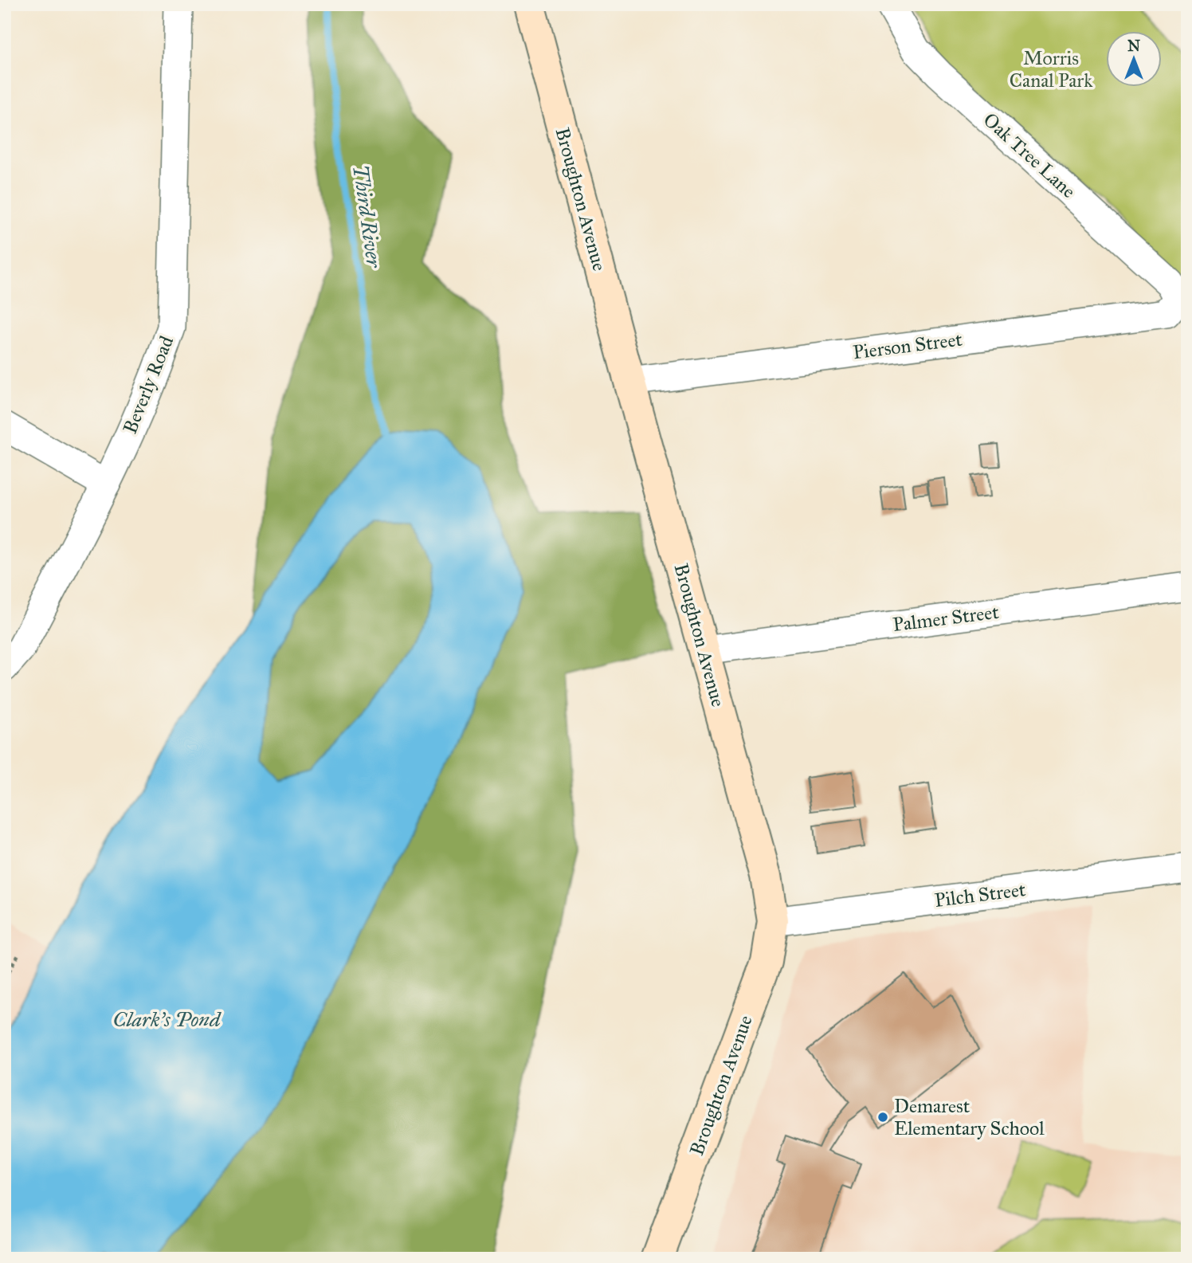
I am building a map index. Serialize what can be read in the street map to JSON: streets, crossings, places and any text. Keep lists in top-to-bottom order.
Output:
{
  "streets": {
    "street": [
      "Oak Tree Lane",
      "Broughton Avenue",
      "Pierson Street",
      "Beverly Road",
      "Palmer Street",
      "Pilch Street"
    ]
  },
  "crossings": [
    ["Oak Tree Lane", "Pierson Street"],
    ["Broughton Avenue", "Pierson Street"],
    ["Broughton Avenue", "Palmer Street"],
    ["Broughton Avenue", "Pilch Street"]
  ],
  "water": ["Third River", "Clark's Pond"],
  "parks": ["Morris Canal Park"],
  "places": ["Demarest Elementary School"],
  "north": "top"
}
